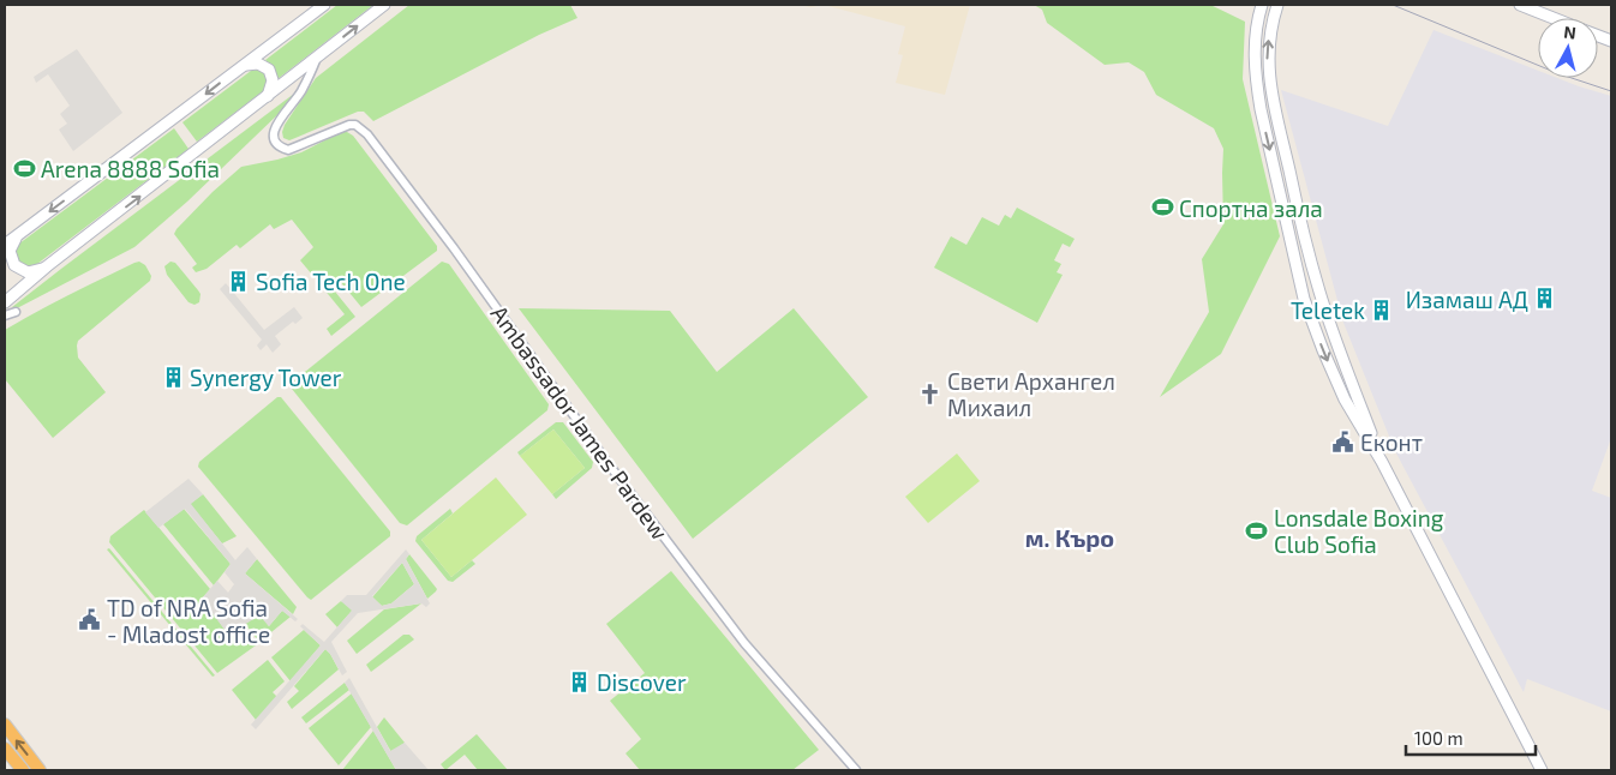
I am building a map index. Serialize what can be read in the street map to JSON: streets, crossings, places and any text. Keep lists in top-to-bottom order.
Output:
{
  "streets": {
    "street": ["Ambassador James Pardew"]
  },
  "districts": ["м. Къро"],
  "places": {
    "sports": ["Arena 8888 Sofia", "Спортна зала", "Lonsdale Boxing Club Sofia"],
    "building": [
      "Sofia Tech One",
      "Изамаш АД",
      "Teletek",
      "Synergy Tower",
      "Discover"
    ],
    "church": ["Свети Архангел Михаил"],
    "public building": ["Еконт", "TD of NRA Sofia - Mladost office"]
  },
  "scale_bar": "100 m",
  "north": "top"
}
